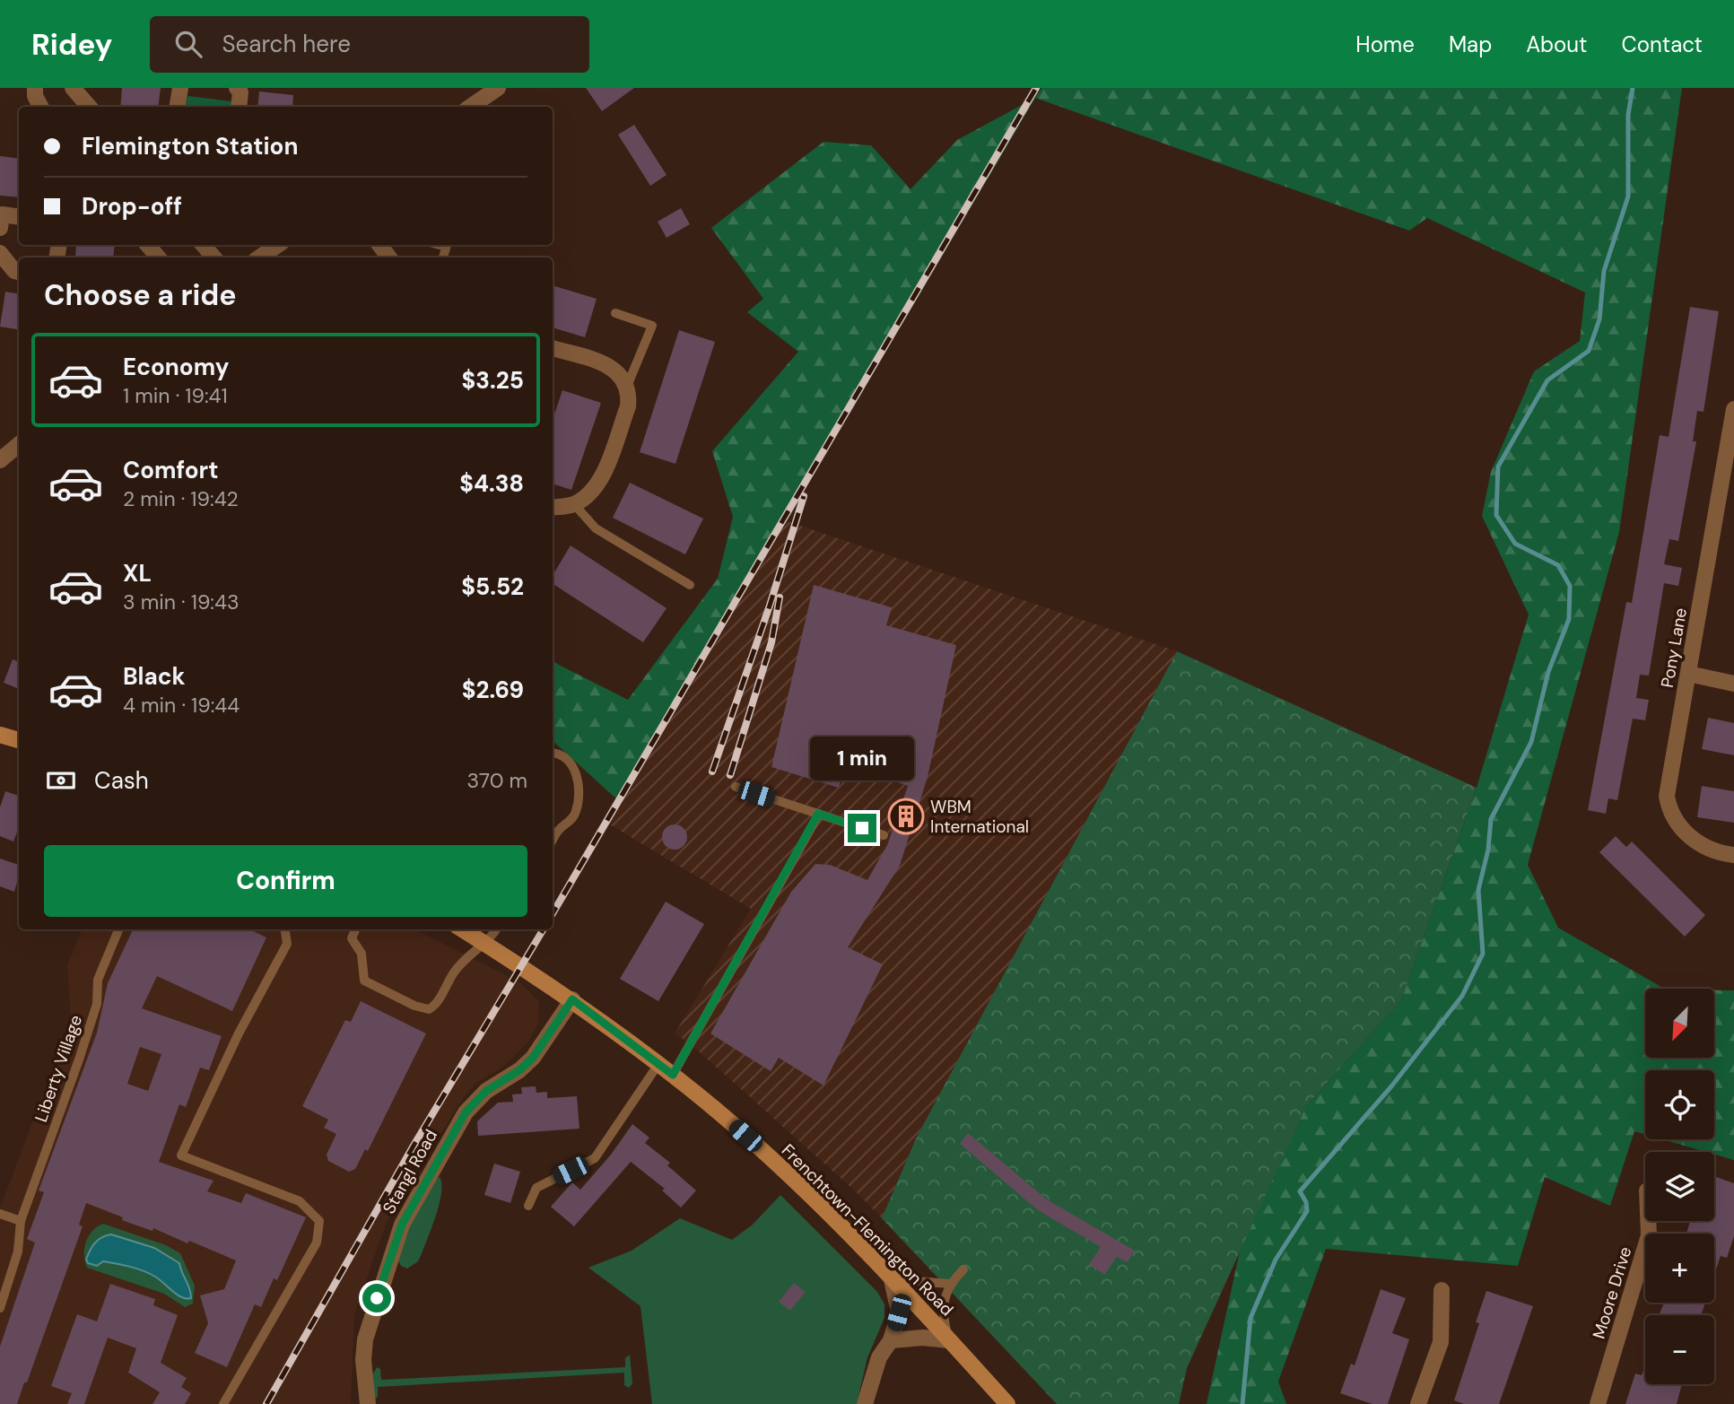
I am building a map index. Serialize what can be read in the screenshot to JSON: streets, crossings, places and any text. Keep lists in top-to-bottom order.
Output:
{
  "streets": {
    "main road": ["Frenchtown-Flemington Road"],
    "street": ["Pony Lane", "Stangl Road", "Moore Drive"],
    "lane": ["Liberty Village"]
  },
  "crossings": [
    ["Stangl Road", "Frenchtown-Flemington Road"]
  ],
  "places": {
    "building": ["WBM International"]
  },
  "north": "bottom left",
  "page": {
    "header": "Ridey",
    "search": "Search here",
    "nav": [
      "Home",
      "Map",
      "About",
      "Contact"
    ],
    "banner": ["Flemington Station", "Drop-off"],
    "heading": "Choose a ride",
    "list": [
      {
        "name": "Economy",
        "note": "1 min · 19:41",
        "value": "$3.25"
      },
      {
        "name": "Comfort",
        "note": "2 min · 19:42",
        "value": "$4.38"
      },
      {
        "name": "XL",
        "note": "3 min · 19:43",
        "value": "$5.52"
      },
      {
        "name": "Black",
        "note": "4 min · 19:44",
        "value": "$2.69"
      }
    ],
    "bubble": "1 min",
    "pay": ["Cash", "370 m"],
    "buttons": "Confirm",
    "map_buttons": ["+", "−"]
  }
}
